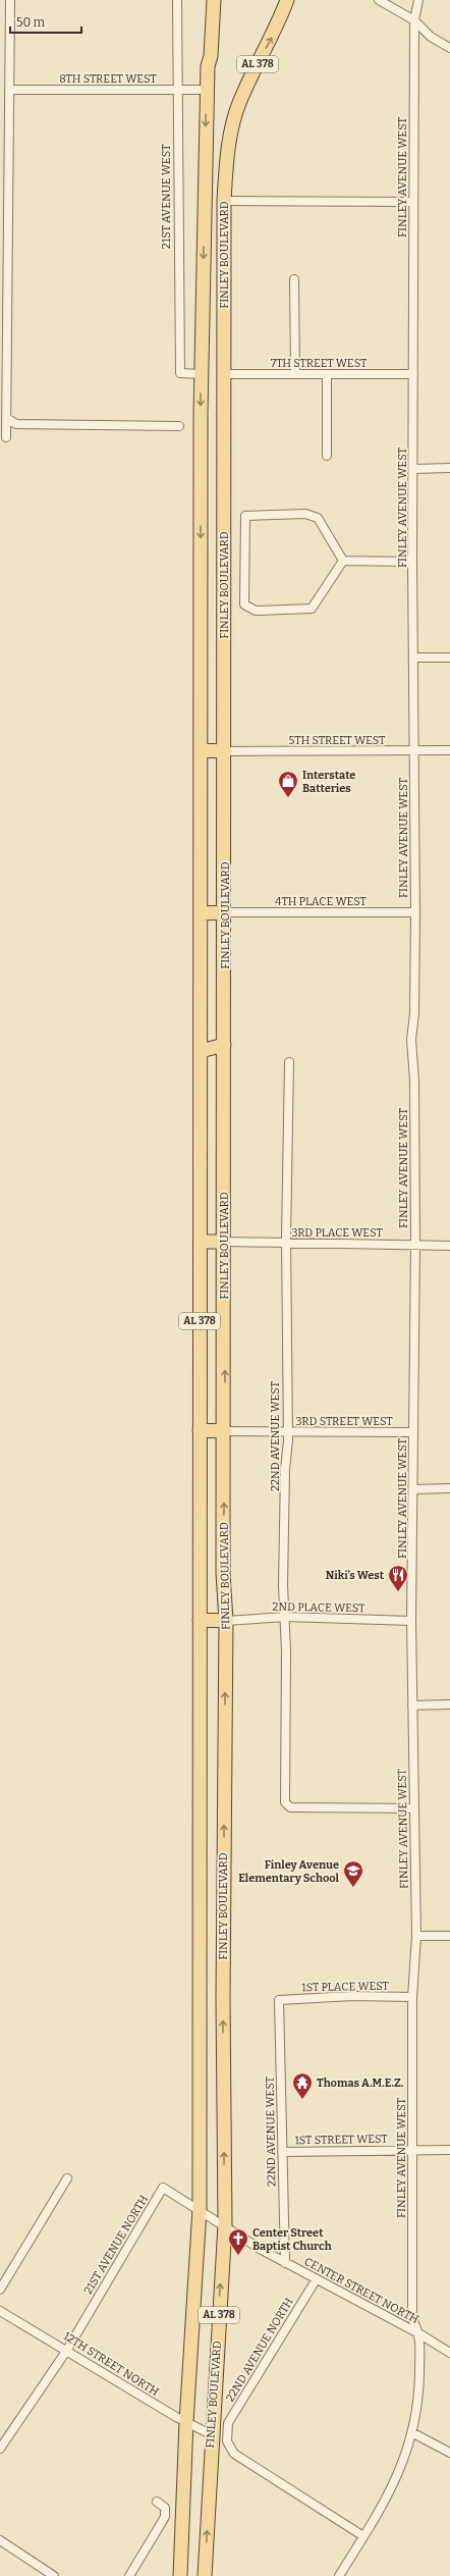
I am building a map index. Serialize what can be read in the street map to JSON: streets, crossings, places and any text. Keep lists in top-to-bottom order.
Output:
{
  "streets": {
    "main road": ["AL 378", "FINLEY BOULEVARD"],
    "street": [
      "8TH STREET WEST",
      "FINLEY AVENUE WEST",
      "21ST AVENUE WEST",
      "7TH STREET WEST",
      "5TH STREET WEST",
      "4TH PLACE WEST",
      "3RD PLACE WEST",
      "3RD STREET WEST",
      "22ND AVENUE WEST",
      "2ND PLACE WEST",
      "1ST PLACE WEST",
      "1ST STREET WEST",
      "21ST AVENUE NORTH",
      "CENTER STREET NORTH",
      "22ND AVENUE NORTH",
      "12TH STREET NORTH"
    ]
  },
  "crossings": [
    ["8TH STREET WEST", "21ST AVENUE WEST"],
    ["8TH STREET WEST", "FINLEY BOULEVARD"],
    ["FINLEY AVENUE WEST", "7TH STREET WEST"],
    ["FINLEY AVENUE WEST", "5TH STREET WEST"],
    ["FINLEY AVENUE WEST", "4TH PLACE WEST"],
    ["FINLEY AVENUE WEST", "3RD PLACE WEST"],
    ["FINLEY AVENUE WEST", "3RD STREET WEST"],
    ["FINLEY AVENUE WEST", "22ND AVENUE WEST"],
    ["FINLEY AVENUE WEST", "2ND PLACE WEST"],
    ["FINLEY AVENUE WEST", "1ST PLACE WEST"],
    ["FINLEY AVENUE WEST", "1ST STREET WEST"],
    ["FINLEY AVENUE WEST", "CENTER STREET NORTH"],
    ["21ST AVENUE WEST", "FINLEY BOULEVARD"],
    ["FINLEY BOULEVARD", "7TH STREET WEST"],
    ["FINLEY BOULEVARD", "5TH STREET WEST"],
    ["FINLEY BOULEVARD", "4TH PLACE WEST"],
    ["FINLEY BOULEVARD", "3RD PLACE WEST"],
    ["FINLEY BOULEVARD", "3RD STREET WEST"],
    ["FINLEY BOULEVARD", "2ND PLACE WEST"],
    ["FINLEY BOULEVARD", "21ST AVENUE NORTH"],
    ["FINLEY BOULEVARD", "CENTER STREET NORTH"],
    ["FINLEY BOULEVARD", "12TH STREET NORTH"],
    ["3RD PLACE WEST", "22ND AVENUE WEST"],
    ["3RD STREET WEST", "22ND AVENUE WEST"],
    ["22ND AVENUE WEST", "2ND PLACE WEST"],
    ["22ND AVENUE WEST", "1ST PLACE WEST"],
    ["22ND AVENUE WEST", "1ST STREET WEST"],
    ["22ND AVENUE WEST", "CENTER STREET NORTH"],
    ["21ST AVENUE NORTH", "CENTER STREET NORTH"],
    ["21ST AVENUE NORTH", "12TH STREET NORTH"],
    ["CENTER STREET NORTH", "22ND AVENUE NORTH"]
  ],
  "places": {
    "shop": ["Interstate Batteries"],
    "restaurant": ["Niki’s West"],
    "school or university": ["Finley Avenue Elementary School"],
    "temple": ["Thomas A.M.E.Z."],
    "church": ["Center Street Baptist Church"]
  },
  "scale_bar": "50 m"
}
